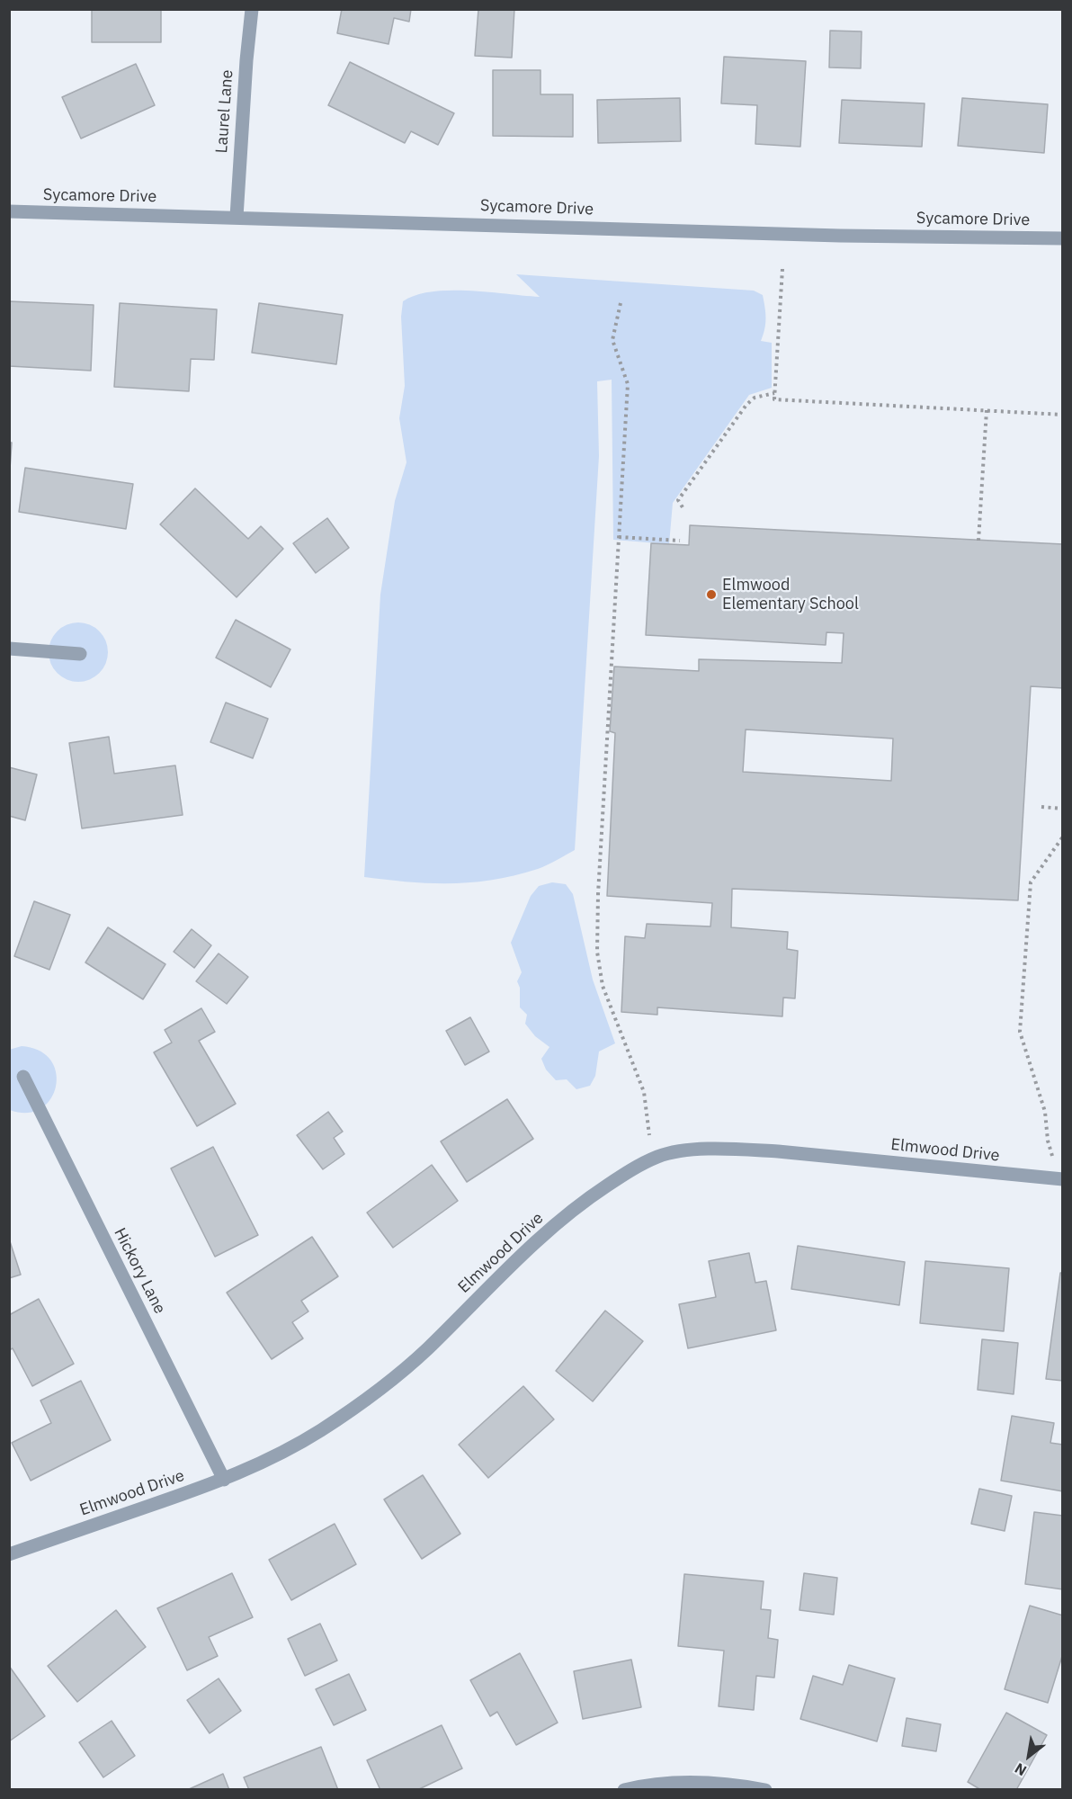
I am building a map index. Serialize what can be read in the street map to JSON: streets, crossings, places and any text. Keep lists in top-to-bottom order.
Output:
{
  "streets": {
    "street": [
      "Laurel Lane",
      "Sycamore Drive",
      "Elmwood Drive",
      "Hickory Lane"
    ]
  },
  "crossings": [
    ["Laurel Lane", "Sycamore Drive"],
    ["Elmwood Drive", "Hickory Lane"]
  ],
  "places": ["Elmwood Elementary School"],
  "north": "bottom left"
}
